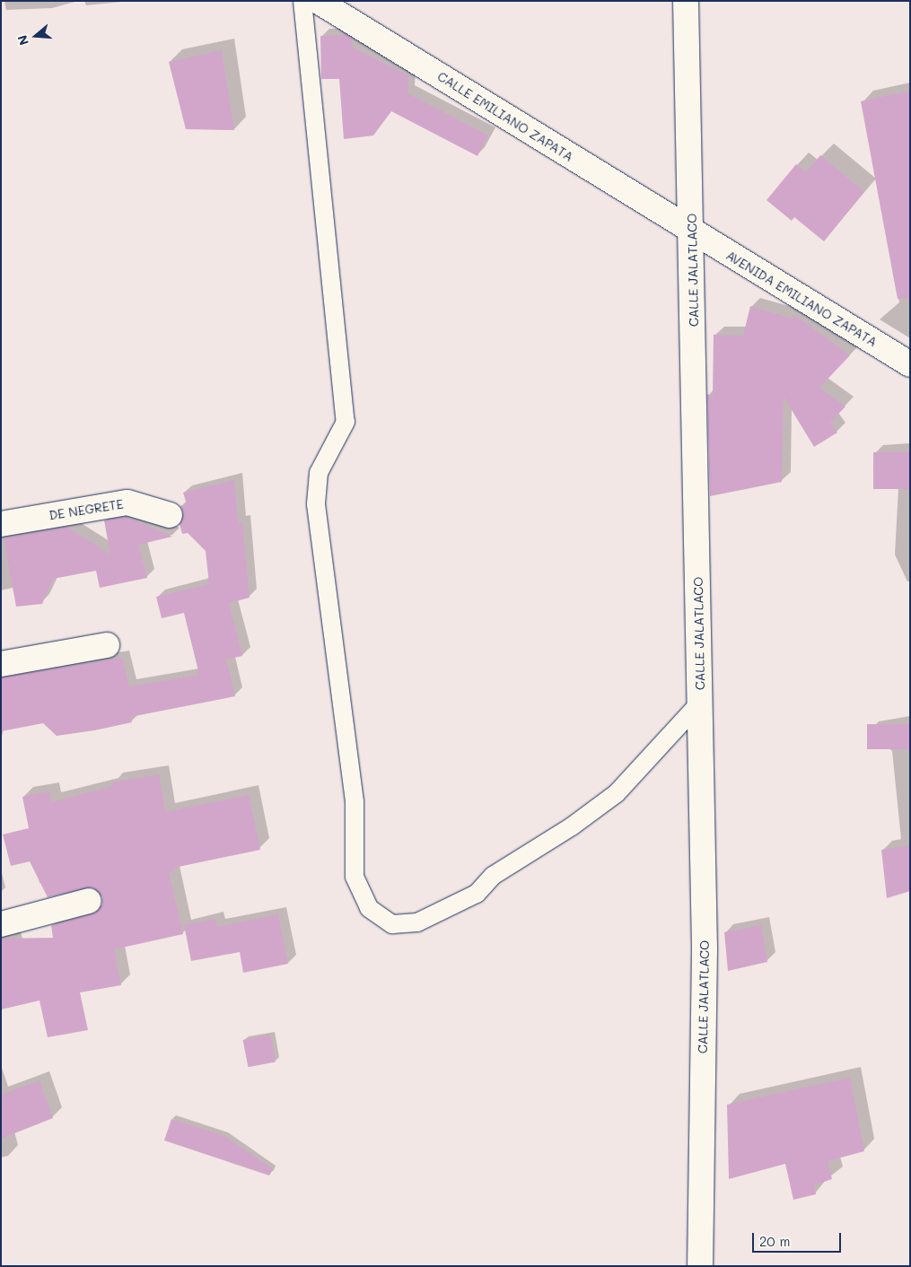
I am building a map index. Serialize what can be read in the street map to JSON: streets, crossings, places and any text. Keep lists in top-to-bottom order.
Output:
{
  "streets": {
    "main road": [
      "CALLE EMILIANO ZAPATA",
      "CALLE JALATLACO",
      "AVENIDA EMILIANO ZAPATA",
      "DE NEGRETE"
    ]
  },
  "crossings": [
    ["CALLE EMILIANO ZAPATA", "CALLE JALATLACO"],
    ["CALLE EMILIANO ZAPATA", "AVENIDA EMILIANO ZAPATA"],
    ["CALLE JALATLACO", "AVENIDA EMILIANO ZAPATA"]
  ],
  "scale_bar": "20 m",
  "north": "left"
}
